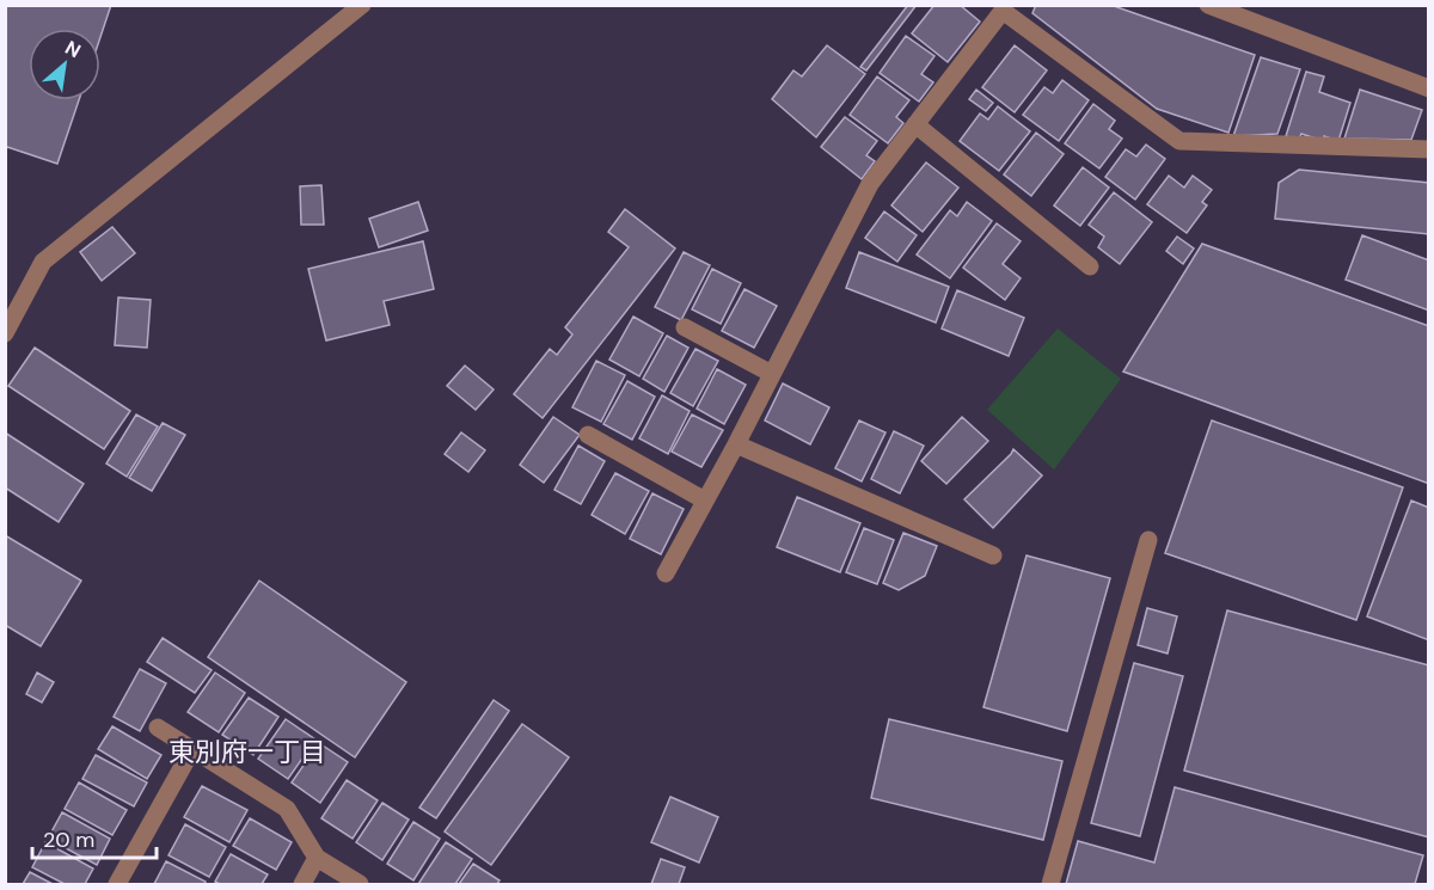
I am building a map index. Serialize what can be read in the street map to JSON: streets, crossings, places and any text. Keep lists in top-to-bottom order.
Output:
{
  "districts": ["東別府一丁目"],
  "scale_bar": "20 m",
  "north": "top right"
}
